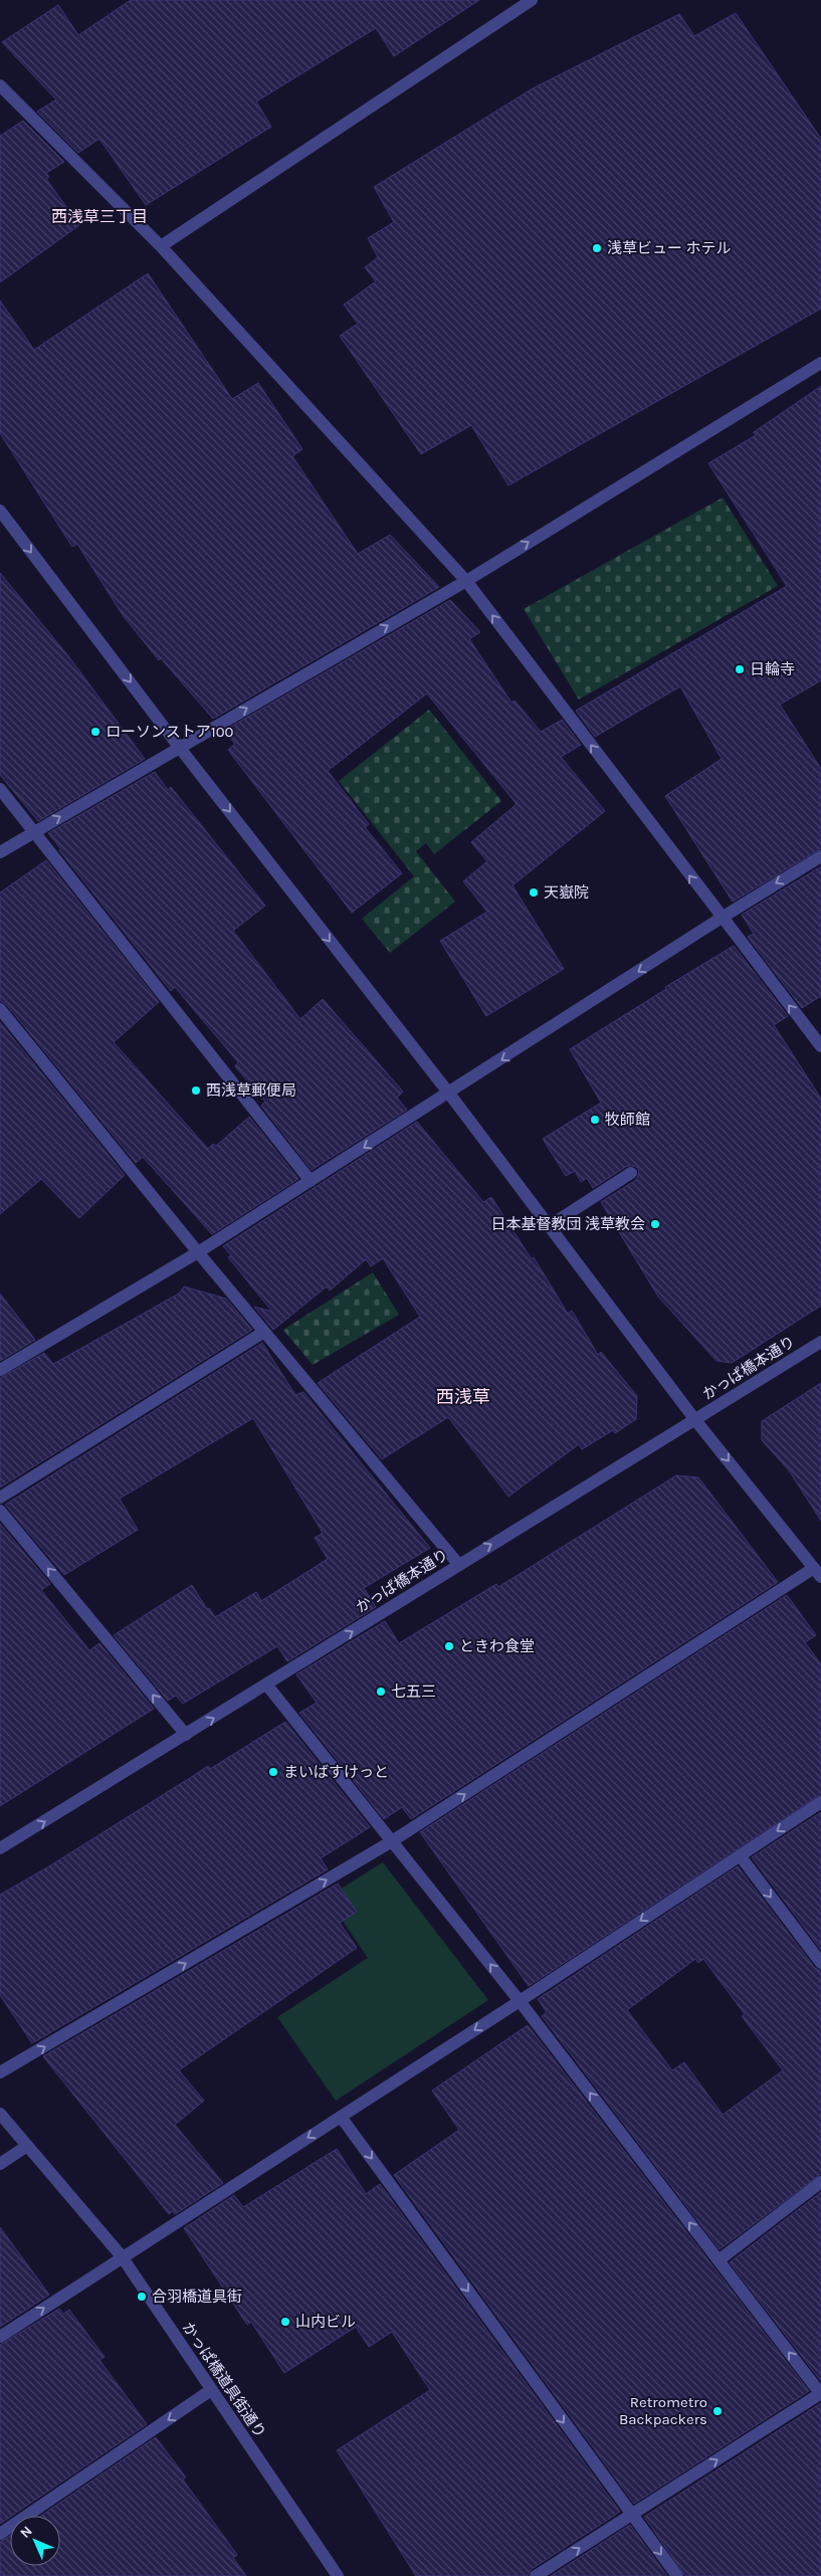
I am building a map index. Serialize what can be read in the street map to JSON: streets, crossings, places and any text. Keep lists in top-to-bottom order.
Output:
{
  "streets": {
    "street": ["かっぱ橋本通り", "かっぱ橋道具街通り"]
  },
  "one_way": ["かっぱ橋本通り"],
  "districts": ["西浅草三丁目", "西浅草"],
  "places": [
    "浅草ビュー ホテル",
    "日輪寺",
    "ローソンストア100",
    "天嶽院",
    "西浅草郵便局",
    "牧師館",
    "日本基督教団 浅草教会",
    "ときわ食堂",
    "七五三",
    "まいばすけっと",
    "合羽橋道具街",
    "山内ビル",
    "Retrometro Backpackers"
  ],
  "north": "top left"
}
